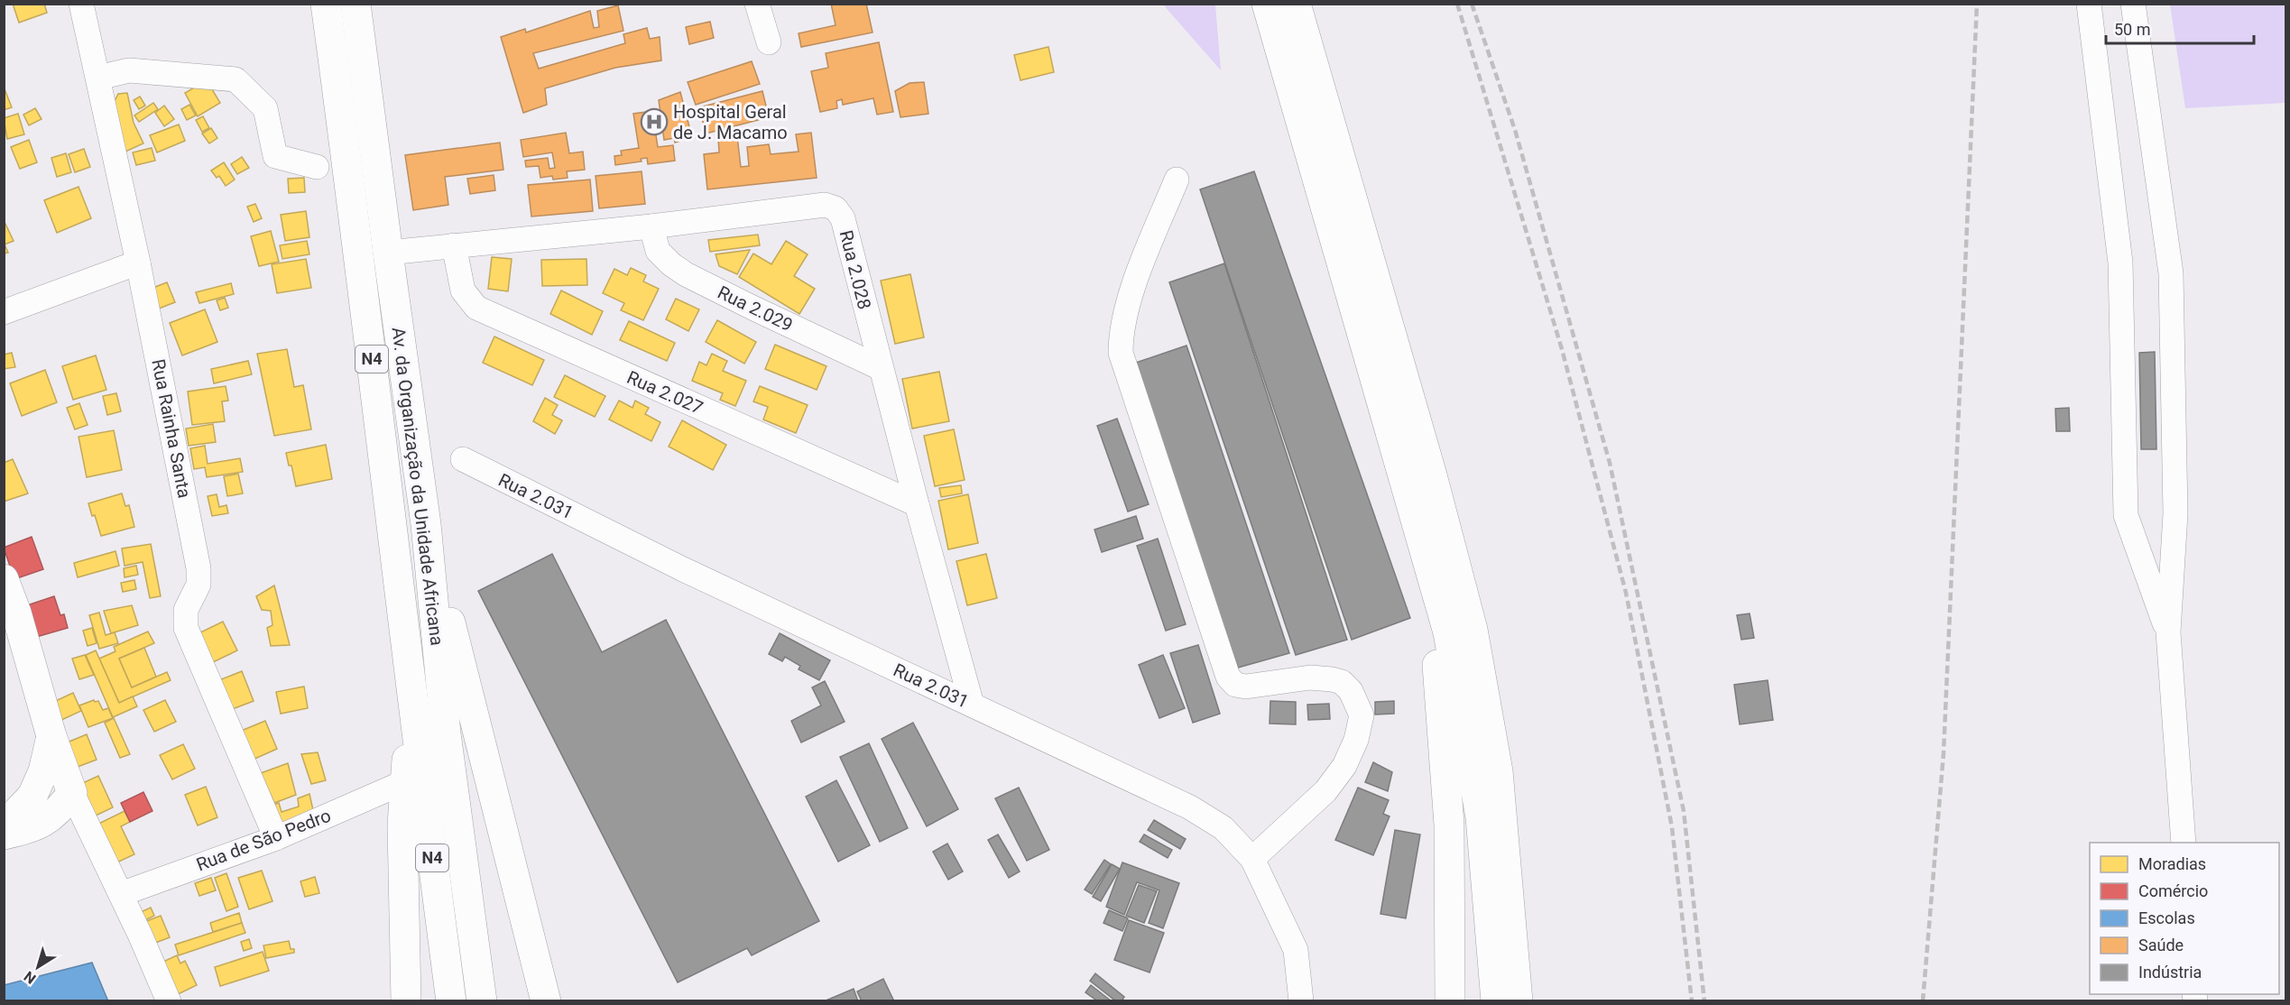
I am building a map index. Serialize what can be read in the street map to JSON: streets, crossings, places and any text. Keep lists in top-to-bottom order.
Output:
{
  "streets": {
    "main road": ["N4", "Av. da Organização da Unidade Africana"],
    "street": [
      "Rua 2.028",
      "Rua 2.029",
      "Rua 2.027",
      "Rua Rainha Santa",
      "Rua 2.031",
      "Rua de São Pedro"
    ]
  },
  "crossings": [
    ["Rua 2.028", "Rua 2.029"],
    ["Rua 2.028", "Rua 2.027"],
    ["Rua 2.028", "Av. da Organização da Unidade Africana"],
    ["Rua 2.028", "Rua 2.031"],
    ["Rua Rainha Santa", "Rua de São Pedro"]
  ],
  "places": {
    "hospital": ["Hospital Geral de J. Macamo"]
  },
  "legend": [
    "Moradias",
    "Comércio",
    "Escolas",
    "Saúde",
    "Indústria"
  ],
  "scale_bar": "50 m",
  "north": "bottom left"
}
